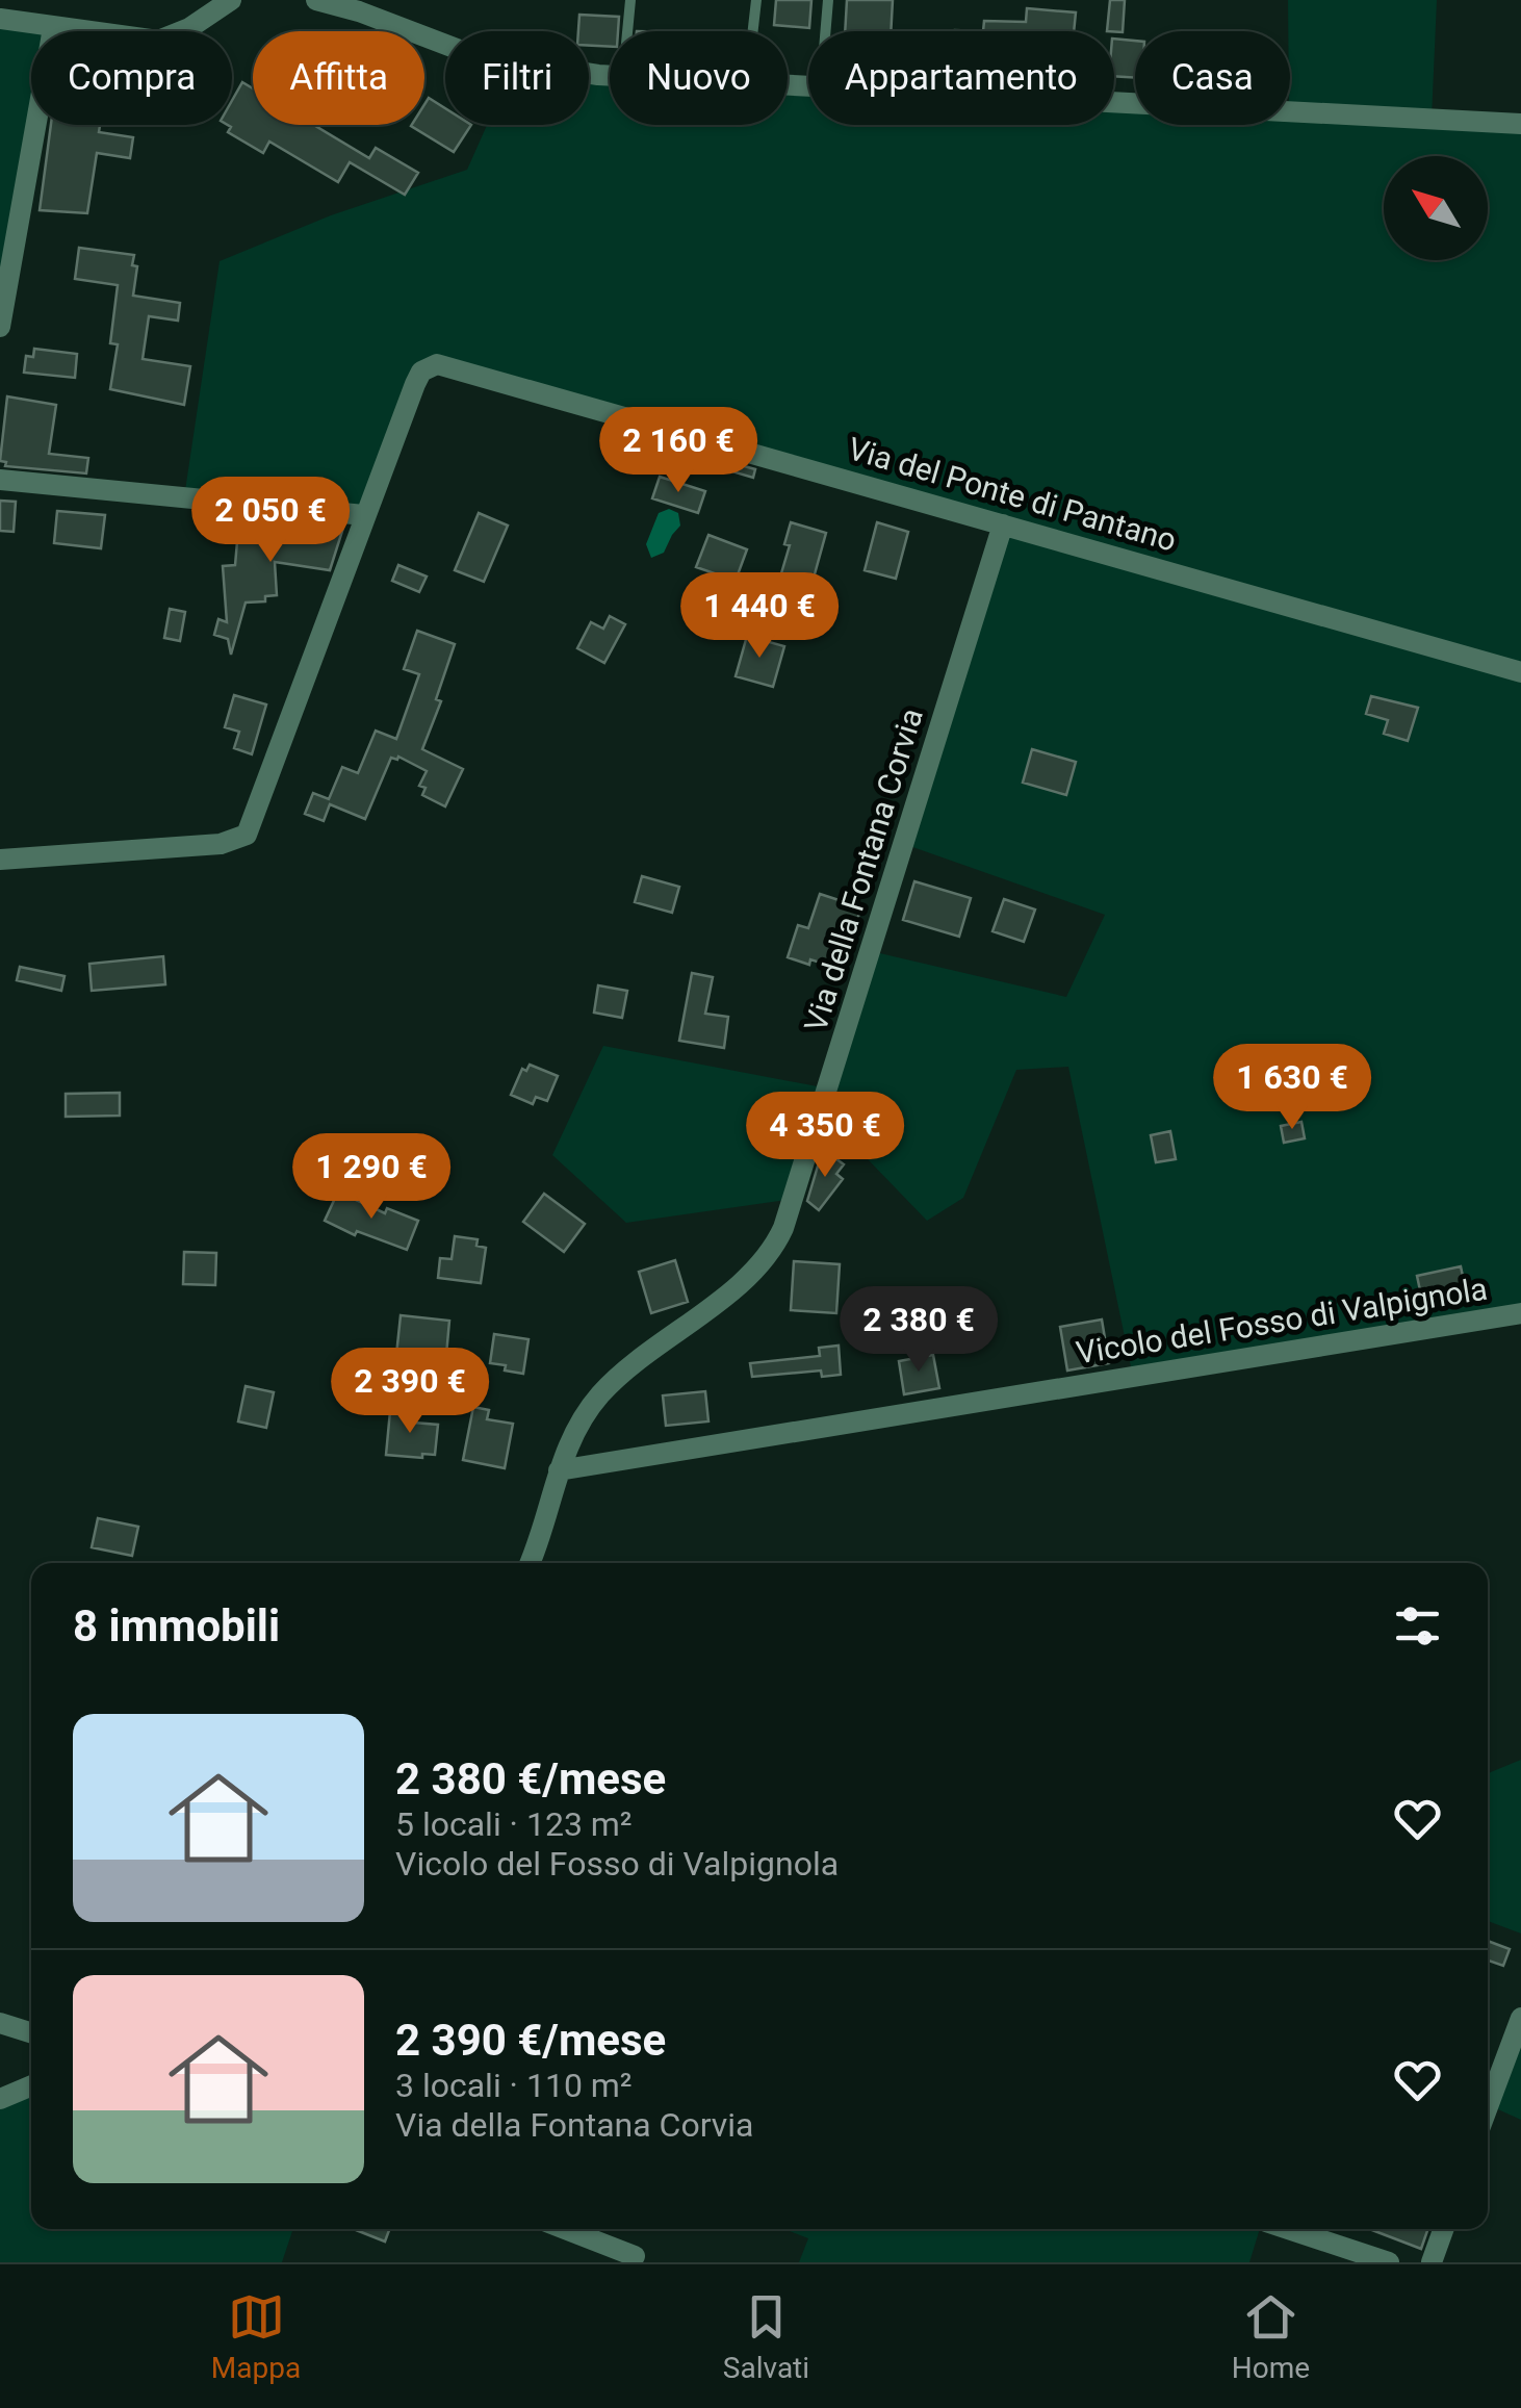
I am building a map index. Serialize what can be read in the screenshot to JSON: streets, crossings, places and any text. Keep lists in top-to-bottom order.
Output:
{
  "streets": {
    "street": ["Via del Ponte di Pantano", "Via della Fontana Corvia", "Vicolo del Fosso di Valpignola"]
  },
  "crossings": [
    ["Via del Ponte di Pantano", "Via della Fontana Corvia"],
    ["Via della Fontana Corvia", "Vicolo del Fosso di Valpignola"]
  ],
  "north": "top left",
  "page": {
    "chip": [
      "Compra",
      "Affitta",
      "Filtri",
      "Nuovo",
      "Appartamento",
      "Casa"
    ],
    "price": [
      "2 160 €",
      "2 050 €",
      "1 440 €",
      "1 630 €",
      "4 350 €",
      "1 290 €",
      "2 380 €",
      "2 390 €"
    ],
    "heading": "8 immobili",
    "list": [
      {
        "name": "2 380 €/mese",
        "note": "5 locali · 123 m² · Vicolo del Fosso di Valpignola"
      },
      {
        "name": "2 390 €/mese",
        "note": "3 locali · 110 m² · Via della Fontana Corvia"
      }
    ],
    "tabs": ["Mappa", "Salvati", "Home"]
  }
}
